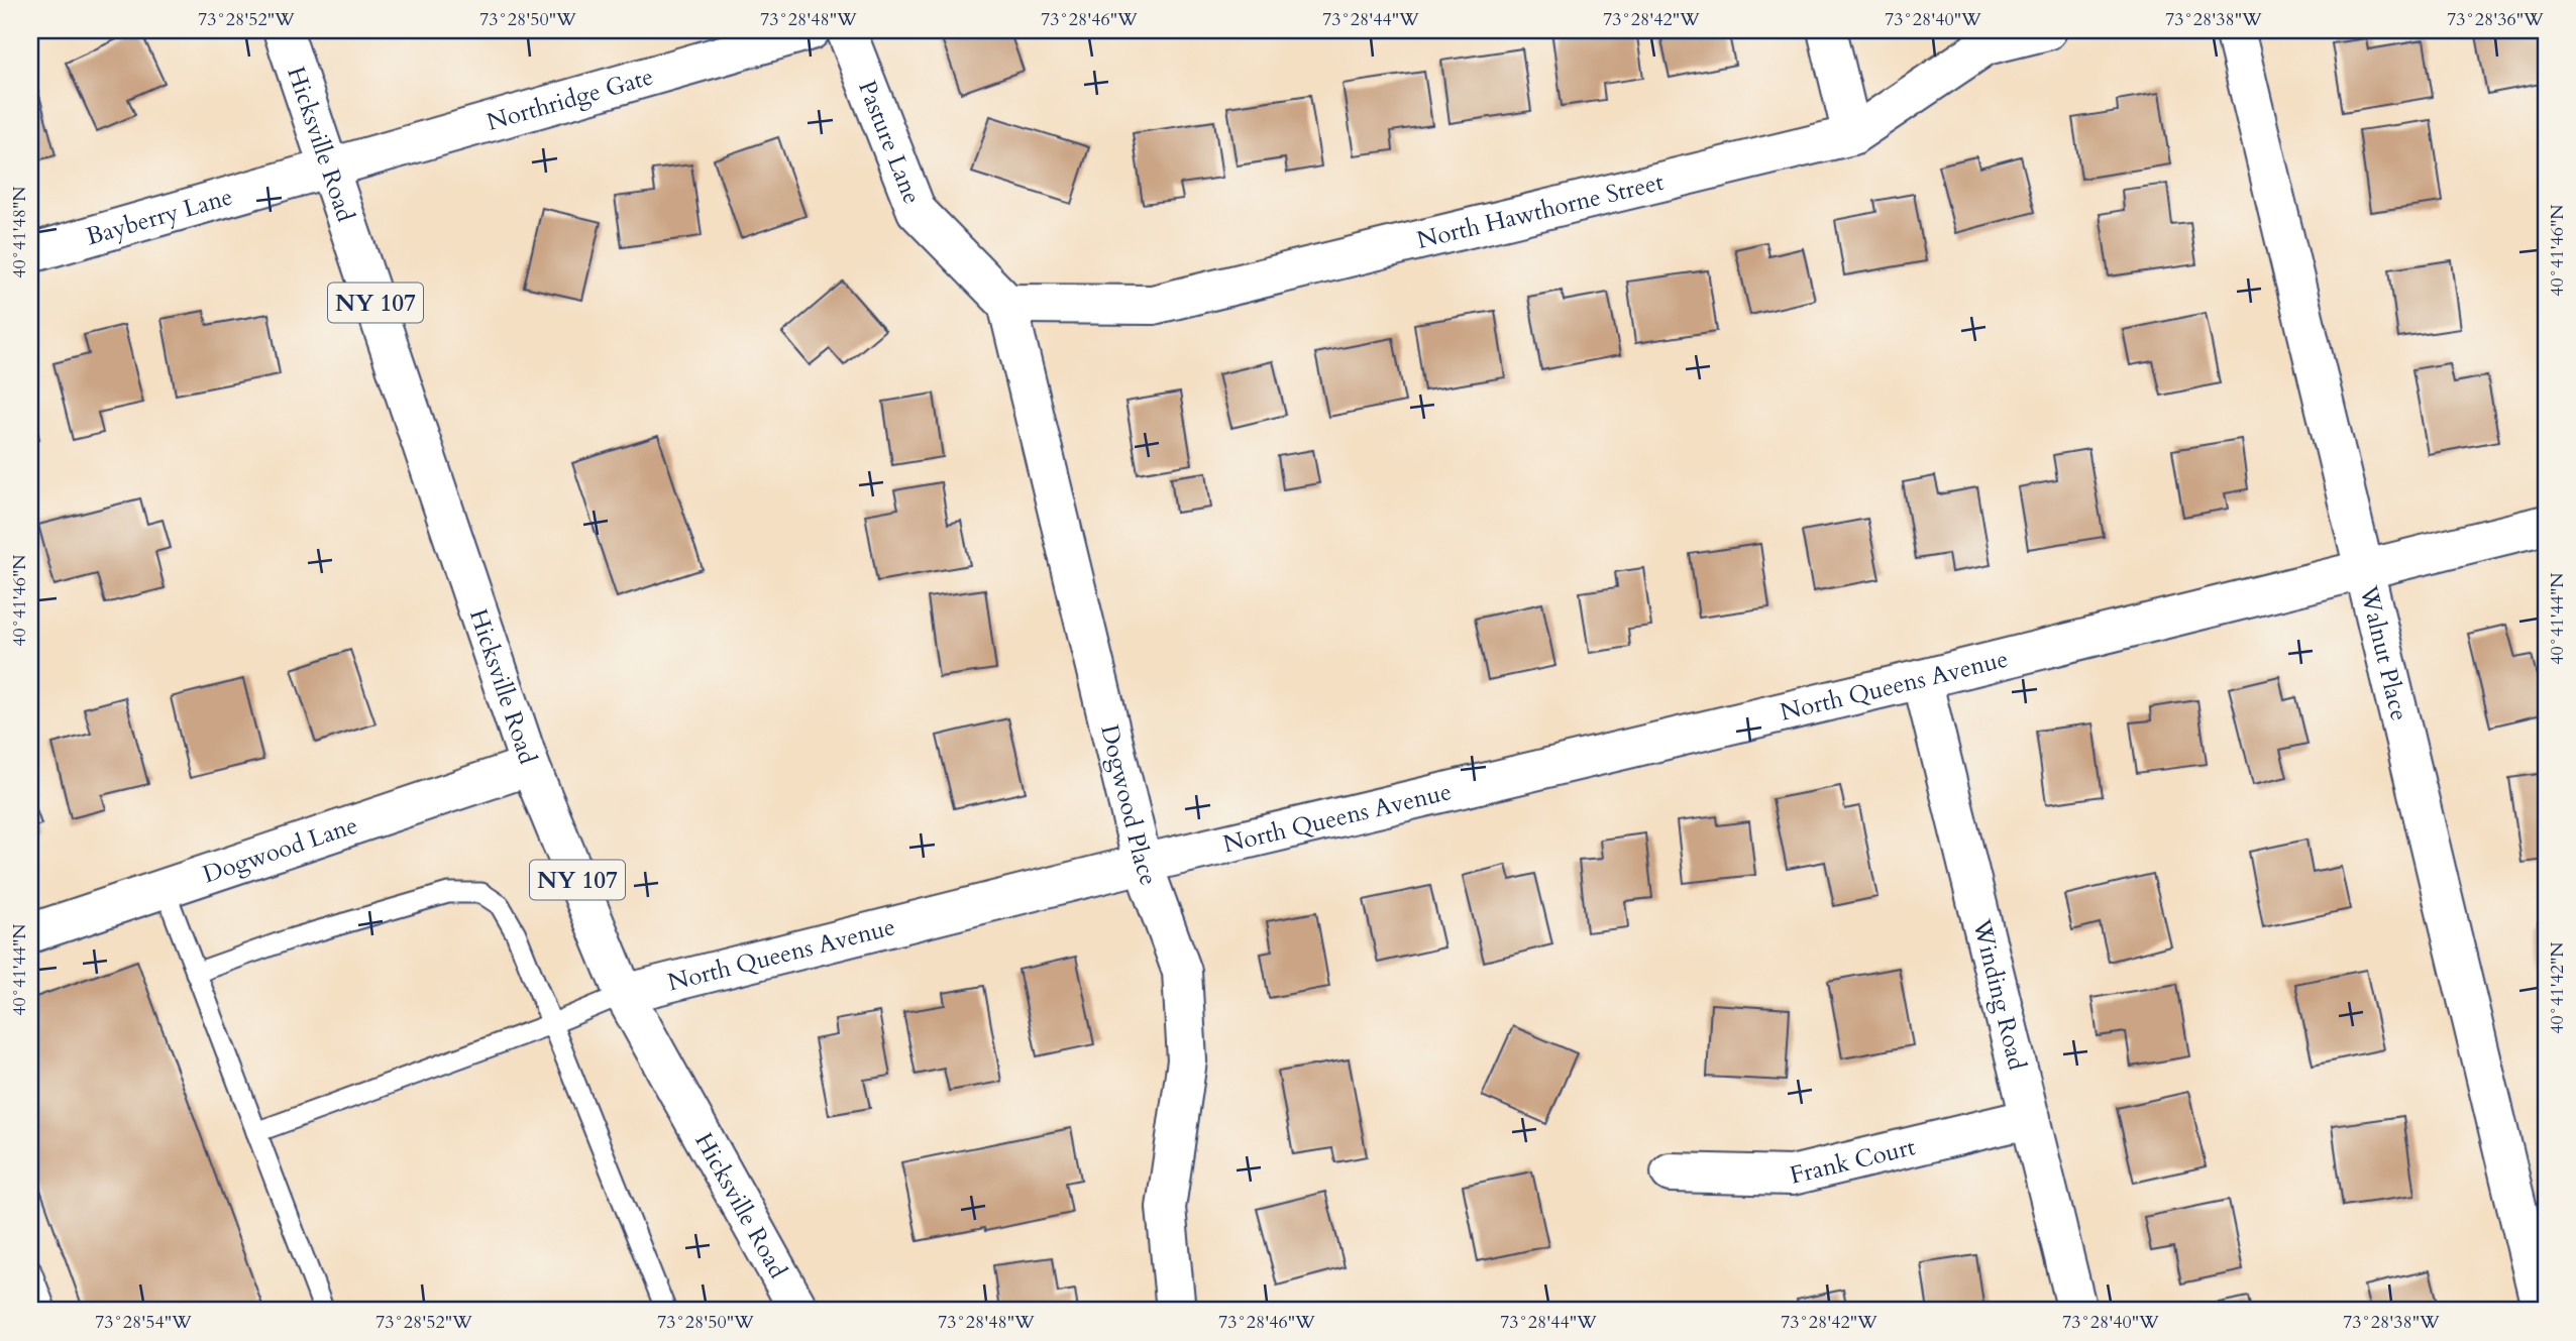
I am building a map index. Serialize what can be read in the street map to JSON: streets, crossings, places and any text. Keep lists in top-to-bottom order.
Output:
{
  "streets": {
    "street": [
      "Northridge Gate",
      "Pasture Lane",
      "Hicksville Road",
      "North Hawthorne Street",
      "Bayberry Lane",
      "NY 107",
      "Walnut Place",
      "North Queens Avenue",
      "Dogwood Place",
      "Dogwood Lane",
      "Winding Road",
      "Frank Court"
    ]
  },
  "crossings": [
    ["Northridge Gate", "Hicksville Road"],
    ["Northridge Gate", "Bayberry Lane"],
    ["Pasture Lane", "North Hawthorne Street"],
    ["Pasture Lane", "Dogwood Place"],
    ["Hicksville Road", "Bayberry Lane"],
    ["Hicksville Road", "North Queens Avenue"],
    ["Hicksville Road", "Dogwood Lane"],
    ["North Hawthorne Street", "Dogwood Place"],
    ["Walnut Place", "North Queens Avenue"],
    ["North Queens Avenue", "Dogwood Place"],
    ["North Queens Avenue", "Winding Road"],
    ["Winding Road", "Frank Court"]
  ],
  "coordinates": [
    "73°28'52\"W",
    "73°28'50\"W",
    "73°28'48\"W",
    "73°28'46\"W",
    "73°28'44\"W",
    "73°28'42\"W",
    "73°28'40\"W",
    "73°28'38\"W",
    "73°28'36\"W",
    "40°41'48\"N",
    "40°41'46\"N",
    "40°41'44\"N",
    "40°41'42\"N",
    "73°28'54\"W"
  ]
}
